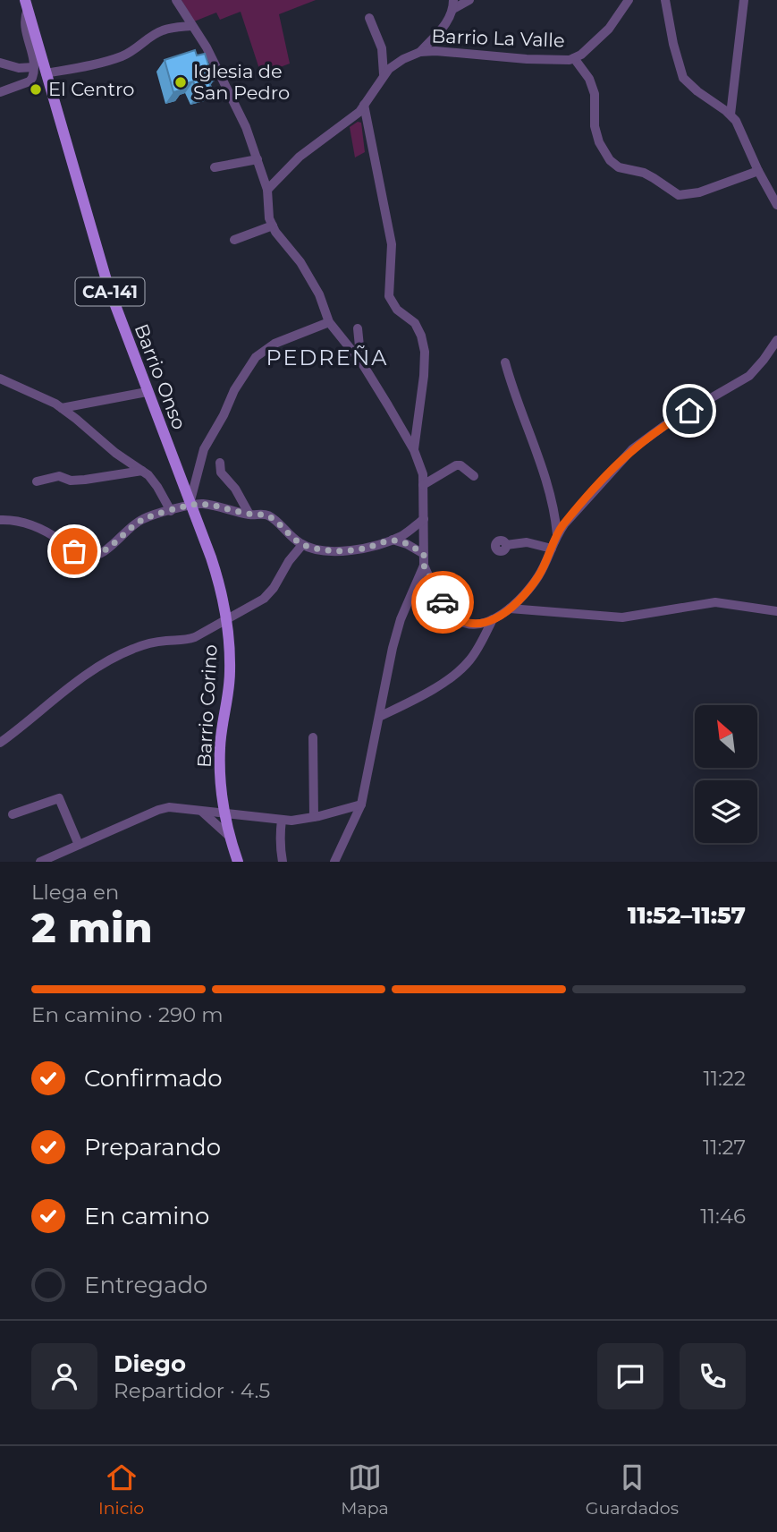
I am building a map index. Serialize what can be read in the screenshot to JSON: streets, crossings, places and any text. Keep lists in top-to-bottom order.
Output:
{
  "streets": {
    "main road": ["CA-141", "Barrio Onso", "Barrio Corino"],
    "street": ["Barrio La Valle"]
  },
  "crossings": [
    ["CA-141", "Barrio Onso"],
    ["CA-141", "Barrio Corino"],
    ["Barrio Onso", "Barrio Corino"]
  ],
  "districts": ["PEDREÑA"],
  "places": ["Iglesia de San Pedro", "El Centro"],
  "north": "top left",
  "page": {
    "heading": ["2 min", "Llega en", "11:52–11:57"],
    "panel": ["Diego", "Repartidor · 4.5"],
    "bar": "En camino · 290 m",
    "list": [
      ["Confirmado", "11:22"],
      ["Preparando", "11:27"],
      ["En camino", "11:46"],
      "Entregado"
    ],
    "tabs": ["Inicio", "Mapa", "Guardados"]
  }
}
